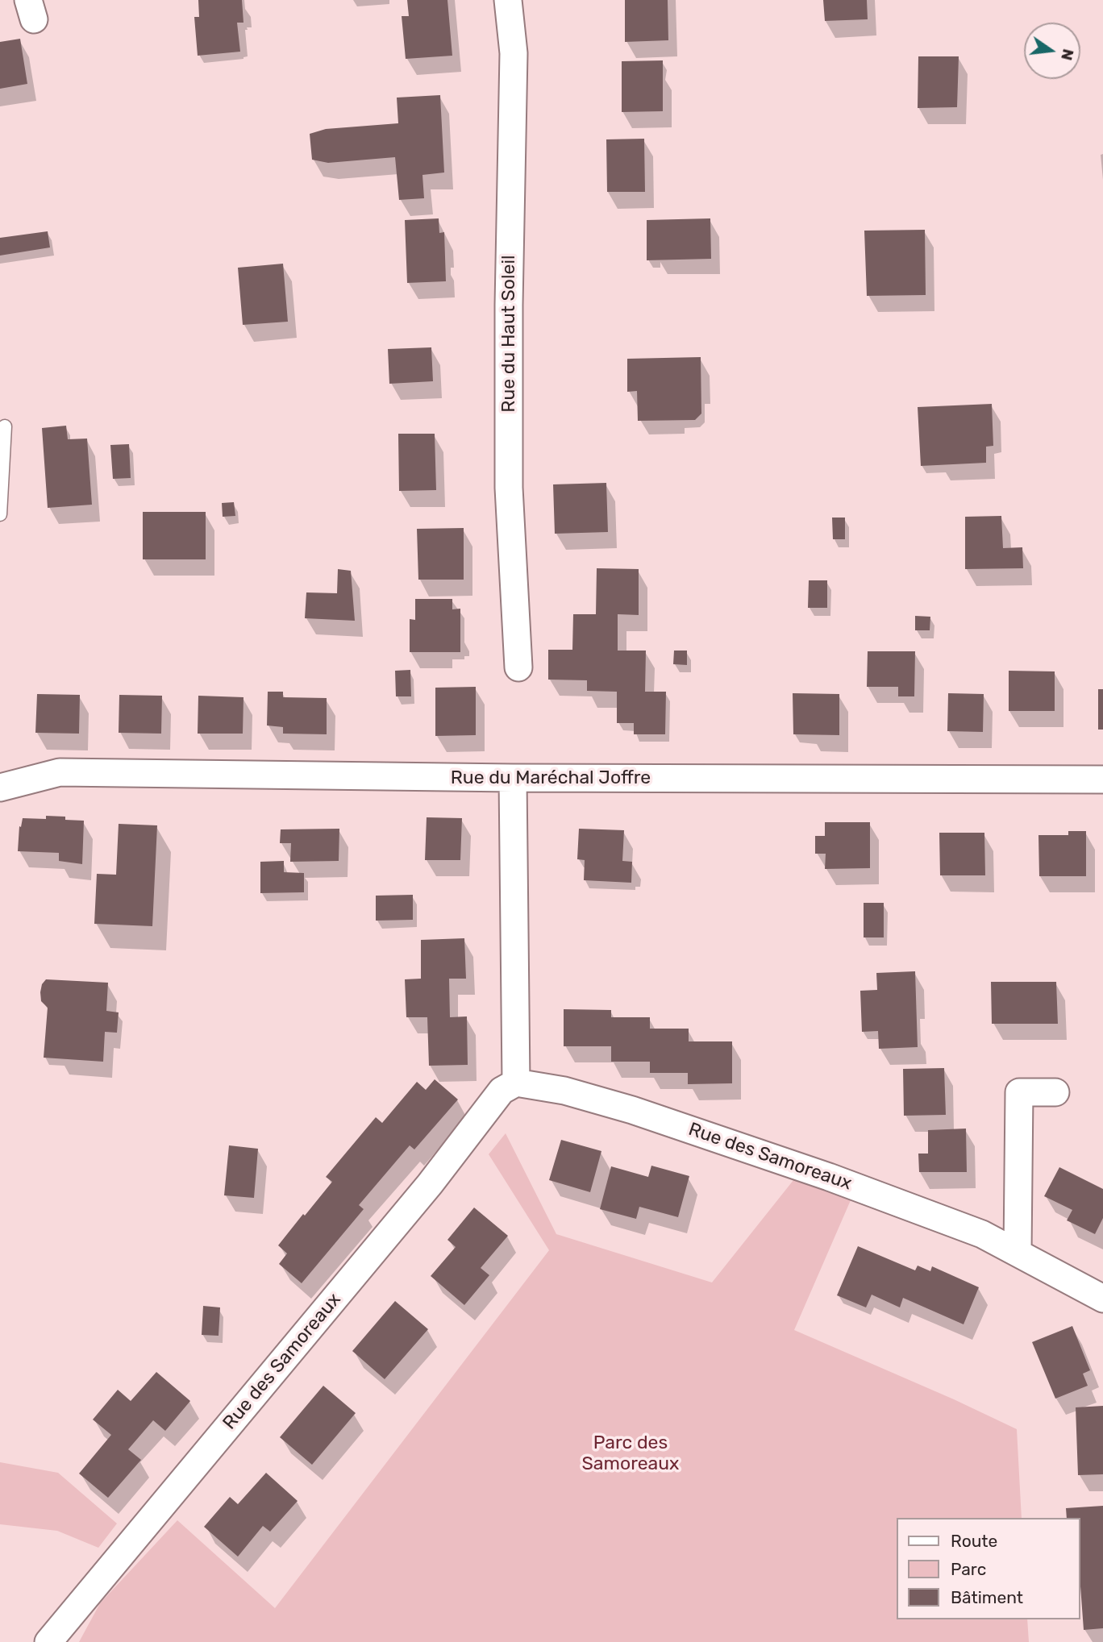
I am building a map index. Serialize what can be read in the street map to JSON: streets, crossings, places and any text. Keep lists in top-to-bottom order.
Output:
{
  "streets": {
    "street": ["Rue du Haut Soleil", "Rue du Maréchal Joffre", "Rue des Samoreaux"]
  },
  "parks": ["Parc des Samoreaux"],
  "legend": ["Route", "Parc", "Bâtiment"],
  "north": "right"
}
